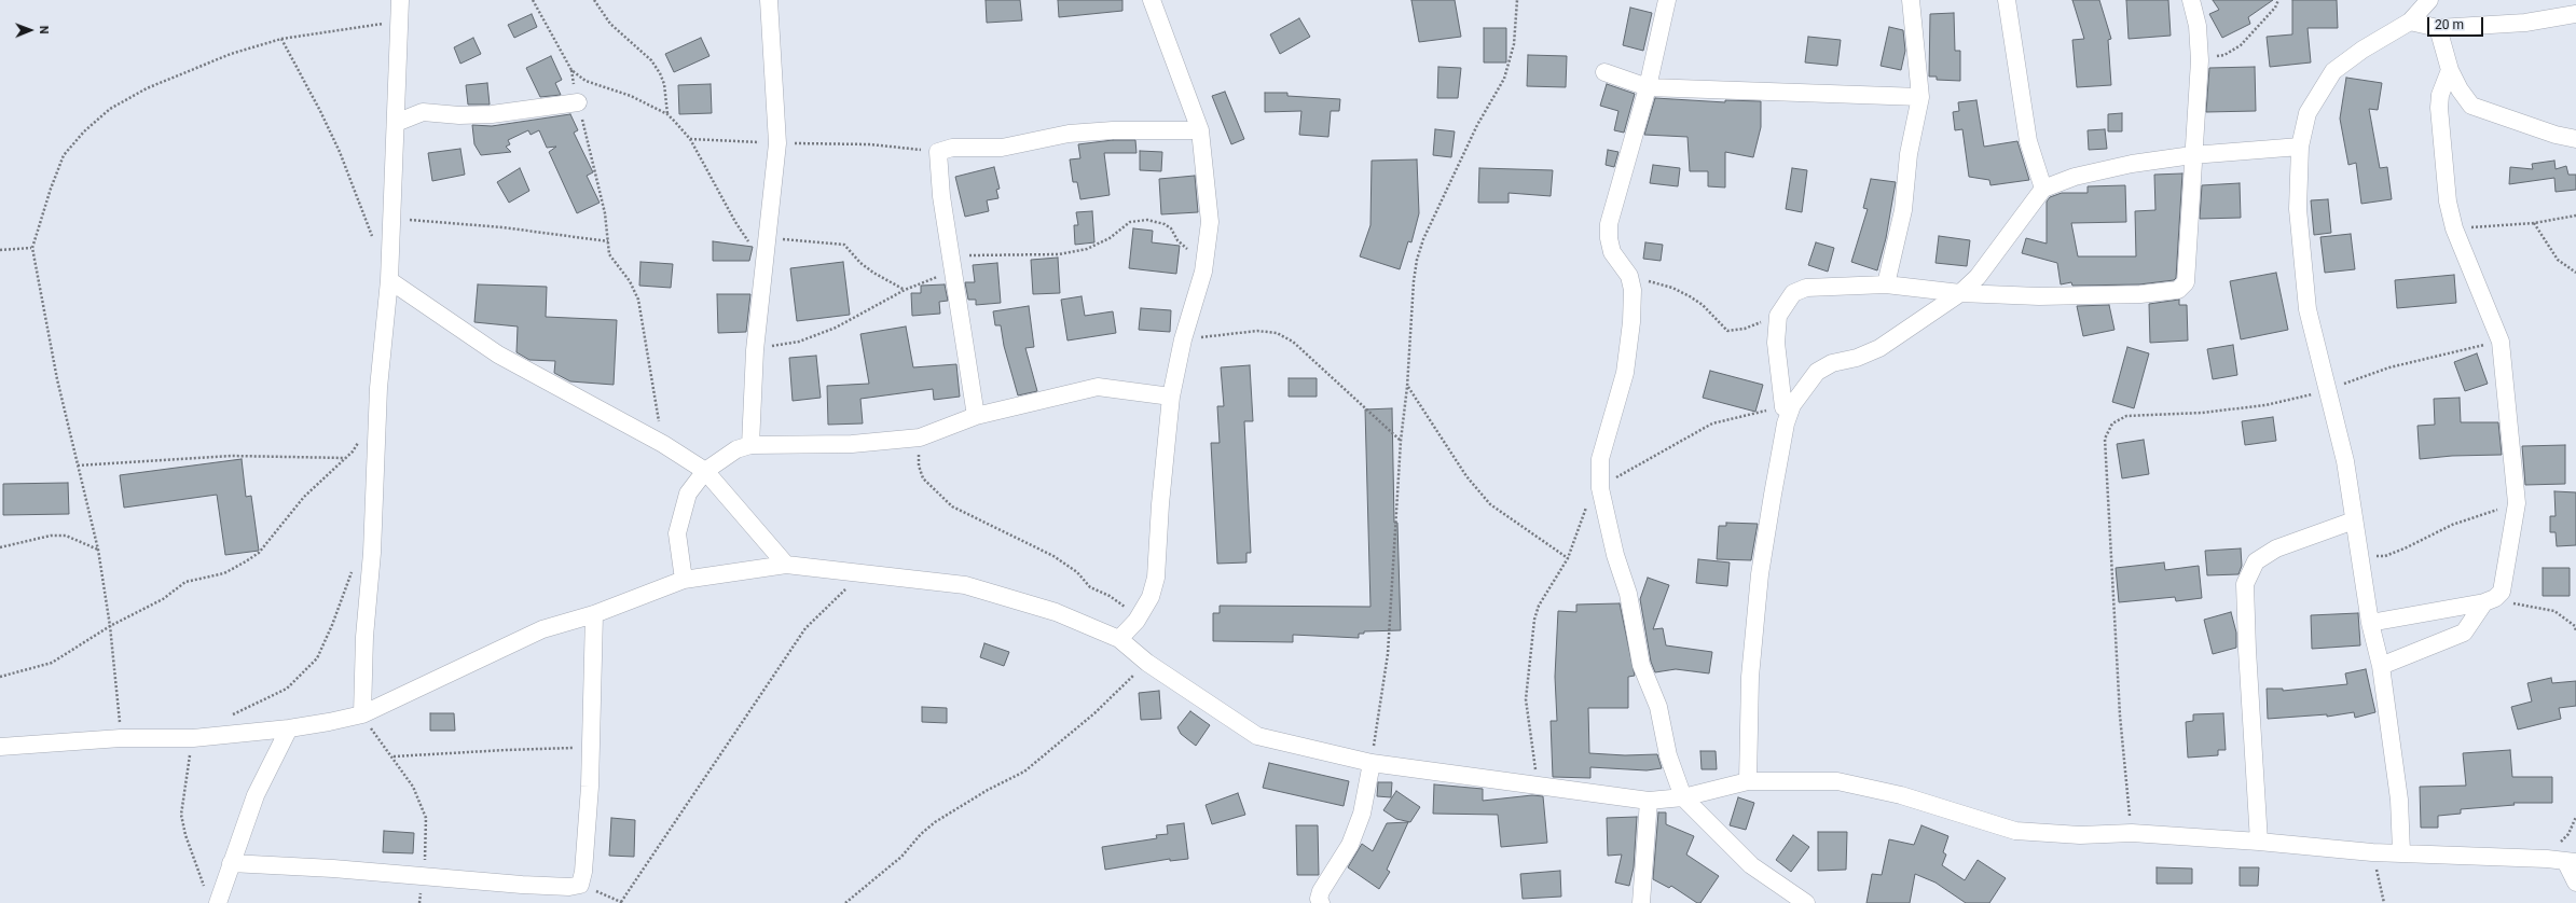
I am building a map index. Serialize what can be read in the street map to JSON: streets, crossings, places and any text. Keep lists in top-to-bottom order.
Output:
{
  "scale_bar": "20 m",
  "north": "right"
}
